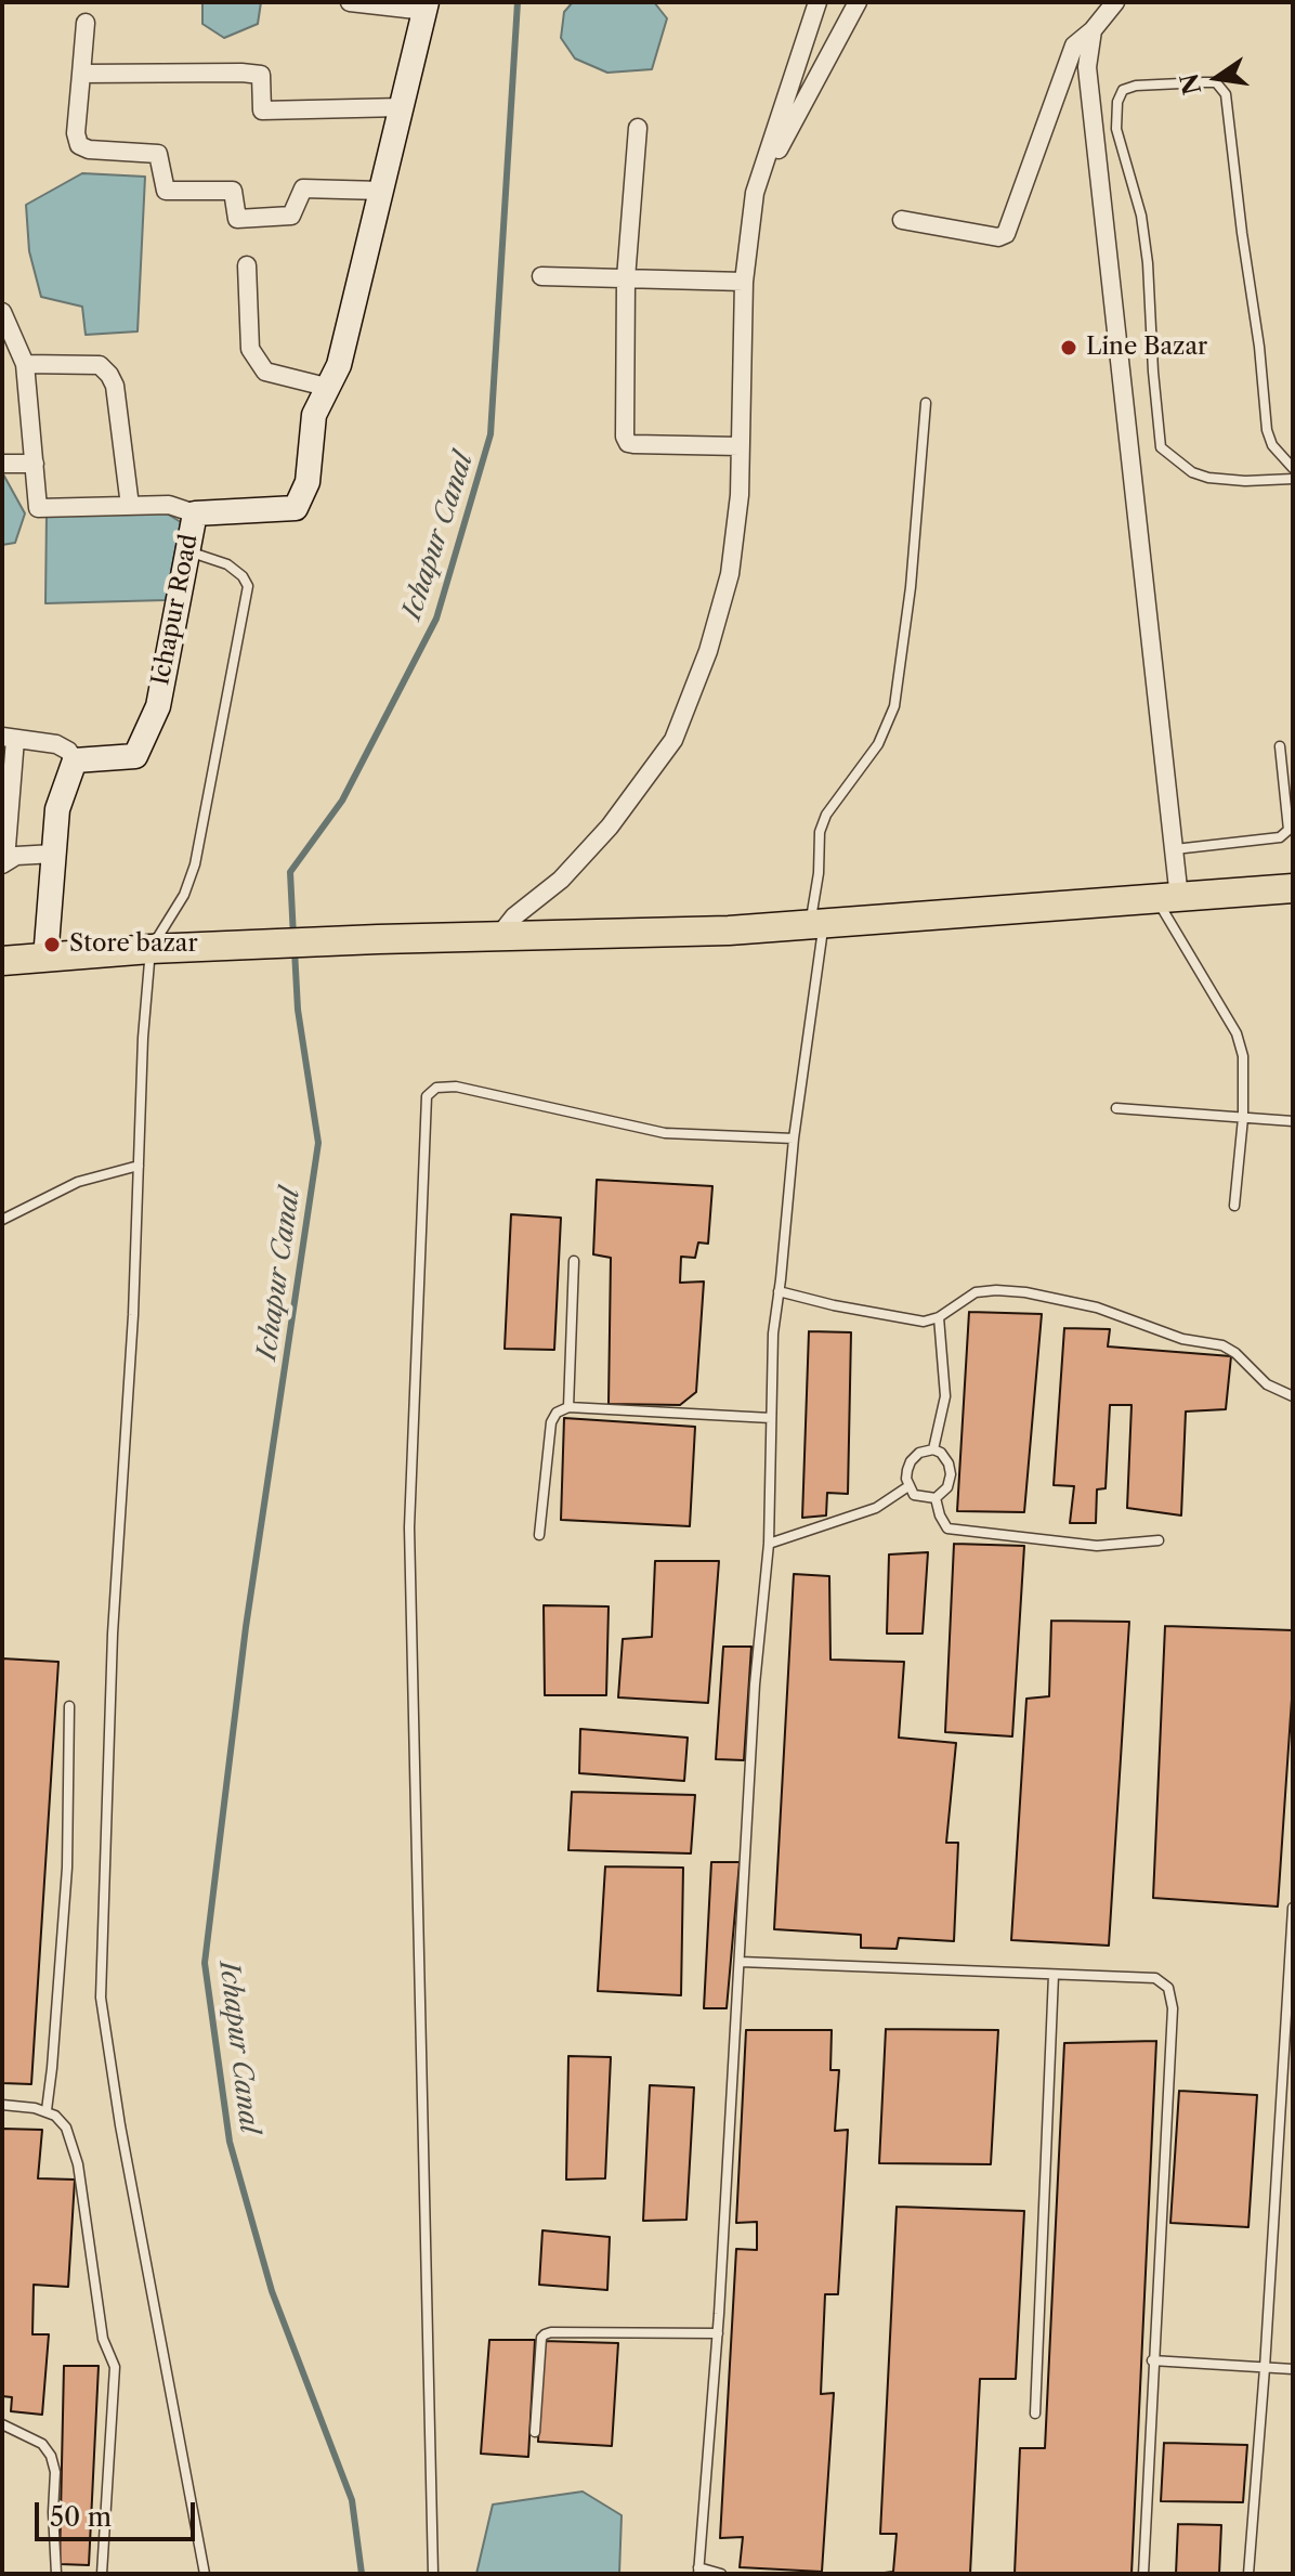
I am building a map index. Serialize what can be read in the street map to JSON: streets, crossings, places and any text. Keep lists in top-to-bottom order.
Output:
{
  "streets": {
    "street": ["Ichapur Road"]
  },
  "water": ["Ichapur Canal"],
  "places": ["Line Bazar", "Store bazar"],
  "scale_bar": "50 m",
  "north": "left"
}
